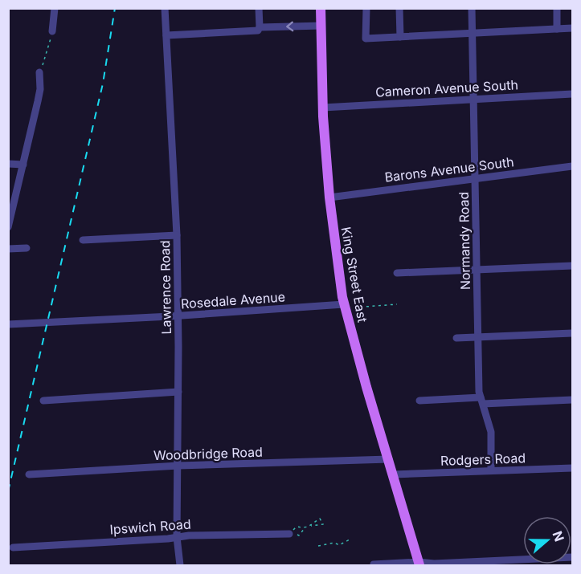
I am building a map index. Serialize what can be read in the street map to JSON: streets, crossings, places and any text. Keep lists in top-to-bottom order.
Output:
{
  "streets": {
    "main road": ["King Street East"],
    "street": [
      "Cameron Avenue South",
      "Barons Avenue South",
      "Normandy Road",
      "Lawrence Road",
      "Rosedale Avenue",
      "Woodbridge Road",
      "Rodgers Road",
      "Ipswich Road"
    ]
  },
  "crossings": [
    ["Cameron Avenue South", "Normandy Road"],
    ["Cameron Avenue South", "King Street East"],
    ["Barons Avenue South", "Normandy Road"],
    ["Barons Avenue South", "King Street East"],
    ["Normandy Road", "Rodgers Road"],
    ["King Street East", "Rosedale Avenue"],
    ["King Street East", "Woodbridge Road"],
    ["King Street East", "Rodgers Road"],
    ["Lawrence Road", "Rosedale Avenue"],
    ["Lawrence Road", "Woodbridge Road"],
    ["Lawrence Road", "Ipswich Road"]
  ],
  "north": "right"
}
